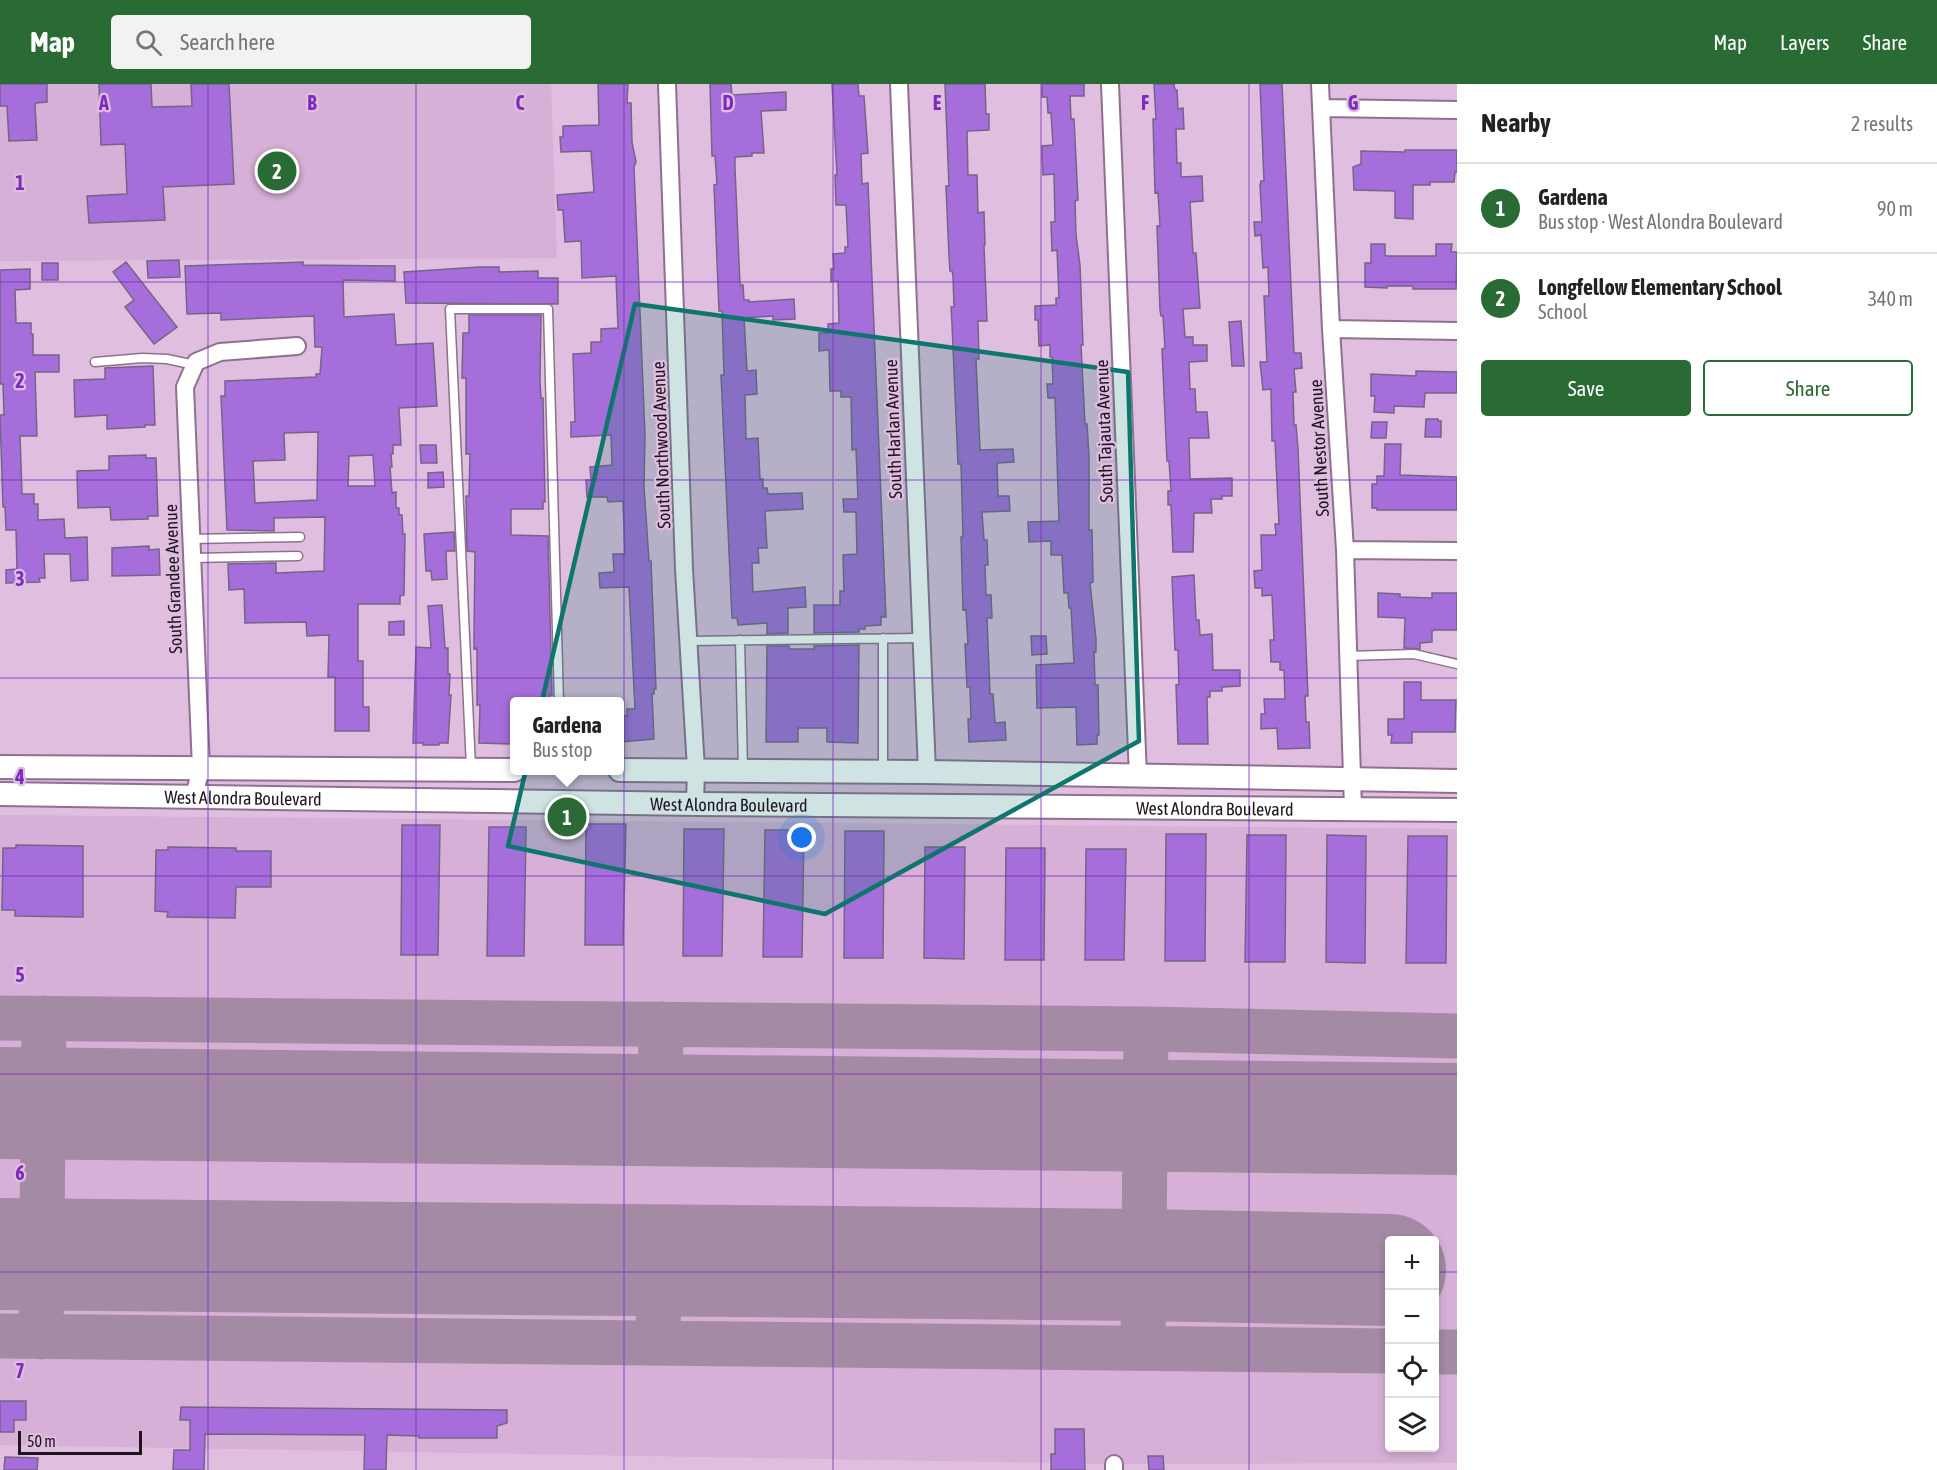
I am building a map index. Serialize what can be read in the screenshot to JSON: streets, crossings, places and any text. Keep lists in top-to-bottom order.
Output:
{
  "streets": {
    "main road": ["West Alondra Boulevard"],
    "street": [
      "South Harlan Avenue",
      "South Tajauta Avenue",
      "South Northwood Avenue",
      "South Nestor Avenue",
      "South Grandee Avenue"
    ]
  },
  "crossings": [
    ["South Harlan Avenue", "West Alondra Boulevard"],
    ["South Tajauta Avenue", "West Alondra Boulevard"],
    ["South Northwood Avenue", "West Alondra Boulevard"],
    ["South Nestor Avenue", "West Alondra Boulevard"],
    ["South Grandee Avenue", "West Alondra Boulevard"]
  ],
  "scale_bar": "50 m",
  "page": {
    "header": "Map",
    "search": "Search here",
    "nav": ["Map", "Layers", "Share"],
    "heading": ["Nearby", "2 results"],
    "pins": ["2", "1"],
    "list": [
      {
        "mark": "1",
        "name": "Gardena",
        "note": "Bus stop · West Alondra Boulevard",
        "value": "90 m"
      },
      {
        "mark": "2",
        "name": "Longfellow Elementary School",
        "note": "School",
        "value": "340 m"
      }
    ],
    "buttons": ["Save", "Share"],
    "popup": ["Gardena", "Bus stop"],
    "map_buttons": ["+", "−"],
    "scale": "50 m"
  },
  "grid": {
    "columns": [
      "A",
      "B",
      "C",
      "D",
      "E",
      "F",
      "G"
    ],
    "rows": [
      "1",
      "2",
      "3",
      "4",
      "5",
      "6",
      "7"
    ]
  }
}
